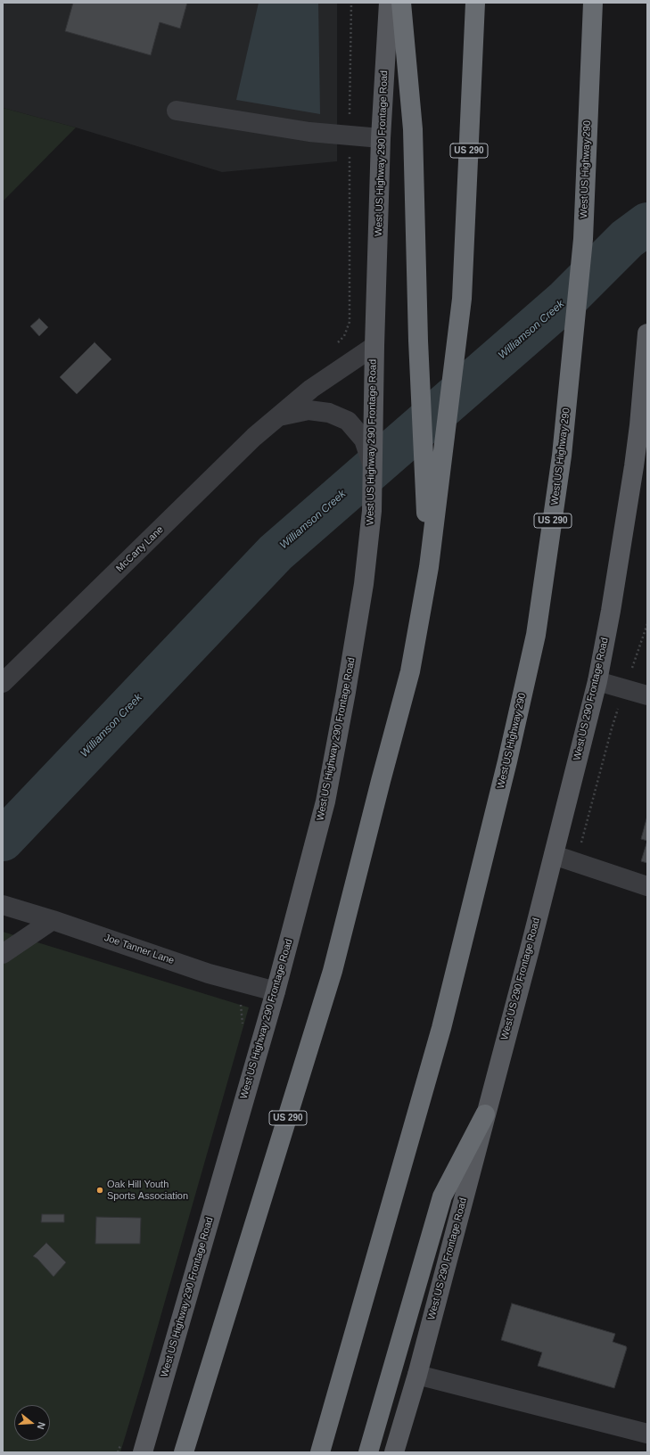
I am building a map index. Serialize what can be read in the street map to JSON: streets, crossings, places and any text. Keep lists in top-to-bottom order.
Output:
{
  "streets": {
    "highway": ["US 290", "West US Highway 290"],
    "main road": ["West US Highway 290 Frontage Road", "West US 290 Frontage Road"],
    "street": ["McCarty Lane", "Joe Tanner Lane"]
  },
  "crossings": [
    ["West US Highway 290 Frontage Road", "McCarty Lane"],
    ["West US Highway 290 Frontage Road", "Joe Tanner Lane"]
  ],
  "water": ["Williamson Creek"],
  "places": ["Oak Hill Youth Sports Association"],
  "north": "right"
}
